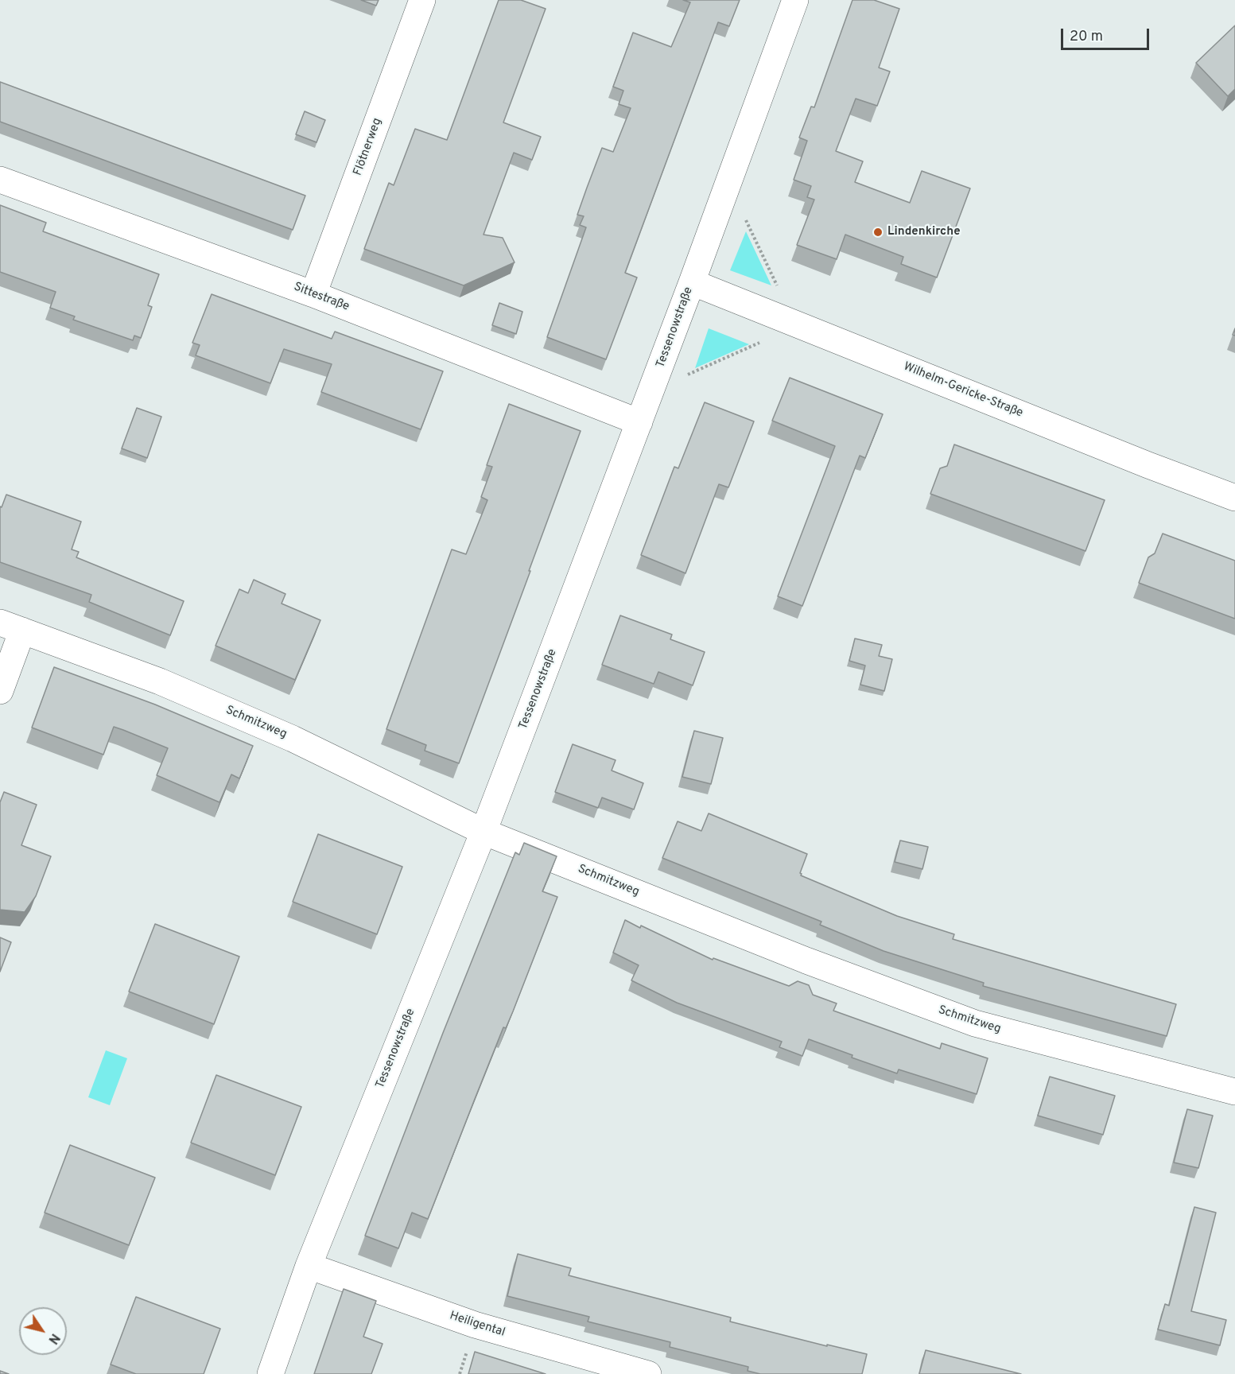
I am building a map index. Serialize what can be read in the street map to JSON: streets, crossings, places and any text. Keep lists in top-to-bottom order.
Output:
{
  "streets": {
    "street": [
      "Flötnerweg",
      "Sittestraße",
      "Tessenowstraße",
      "Wilhelm-Gericke-Straße",
      "Schmitzweg",
      "Heiligental"
    ]
  },
  "crossings": [
    ["Flötnerweg", "Sittestraße"],
    ["Sittestraße", "Tessenowstraße"],
    ["Tessenowstraße", "Wilhelm-Gericke-Straße"],
    ["Tessenowstraße", "Schmitzweg"],
    ["Tessenowstraße", "Heiligental"]
  ],
  "places": ["Lindenkirche"],
  "scale_bar": "20 m",
  "north": "bottom right"
}
